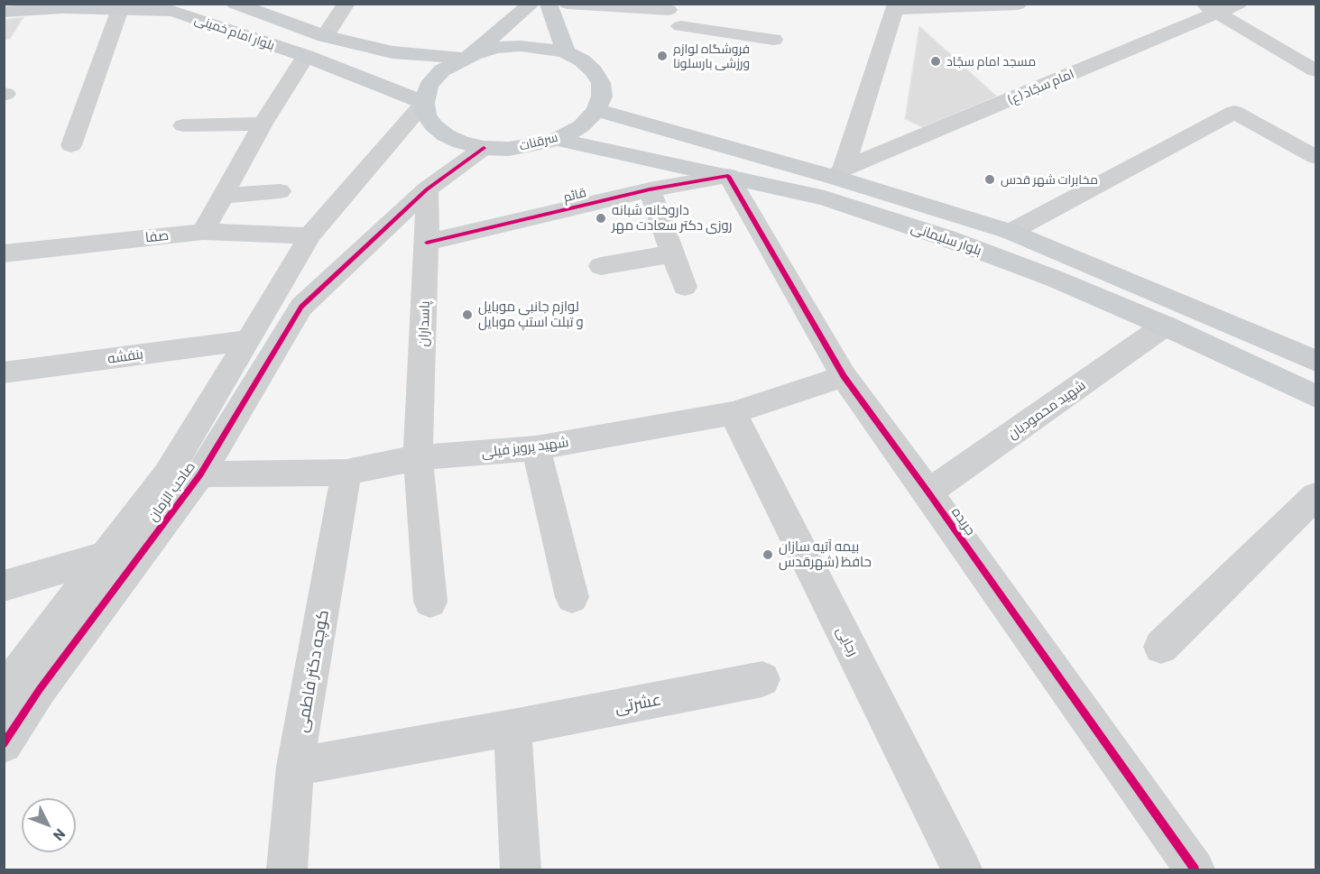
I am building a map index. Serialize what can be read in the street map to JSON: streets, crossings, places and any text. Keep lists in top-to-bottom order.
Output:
{
  "streets": {
    "main road": ["بلوار امام خمینی", "سرقنات", "بلوار سلیمانی"],
    "street": [
      "امام سجّاد (ع)",
      "قائم",
      "صفا",
      "پاسداران",
      "بنفشه",
      "شهید محمودیان",
      "شهید پرویز فیلی",
      "صاحب الزمان",
      "جریده",
      "رجایی",
      "کوچه دکتر فاطمی",
      "عشرتی"
    ]
  },
  "crossings": [
    ["بلوار امام خمینی", "سرقنات"],
    ["بلوار امام خمینی", "بلوار سلیمانی"],
    ["بلوار امام خمینی", "صاحب الزمان"],
    ["امام سجّاد (ع)", "بلوار سلیمانی"],
    ["سرقنات", "بلوار سلیمانی"],
    ["سرقنات", "صاحب الزمان"],
    ["قائم", "بلوار سلیمانی"],
    ["قائم", "پاسداران"],
    ["قائم", "جریده"],
    ["صفا", "صاحب الزمان"],
    ["بلوار سلیمانی", "شهید محمودیان"],
    ["بلوار سلیمانی", "صاحب الزمان"],
    ["بلوار سلیمانی", "جریده"],
    ["پاسداران", "شهید پرویز فیلی"],
    ["پاسداران", "صاحب الزمان"],
    ["بنفشه", "صاحب الزمان"],
    ["شهید محمودیان", "جریده"],
    ["شهید پرویز فیلی", "صاحب الزمان"],
    ["شهید پرویز فیلی", "جریده"],
    ["شهید پرویز فیلی", "رجایی"],
    ["شهید پرویز فیلی", "کوچه دکتر فاطمی"],
    ["کوچه دکتر فاطمی", "عشرتی"]
  ],
  "places": [
    "فروشگاه لوازم ورزشی بارسلونا",
    "مسجد امام سجّاد",
    "مخابرات شهر قدس",
    "داروخانه شبانه روزی دکتر سعادت مهر",
    "لوازم جانبی موبایل و تبلت استپ موبایل",
    "بیمه آتیه سازان حافظ (شهرقدس"
  ],
  "north": "bottom right"
}
